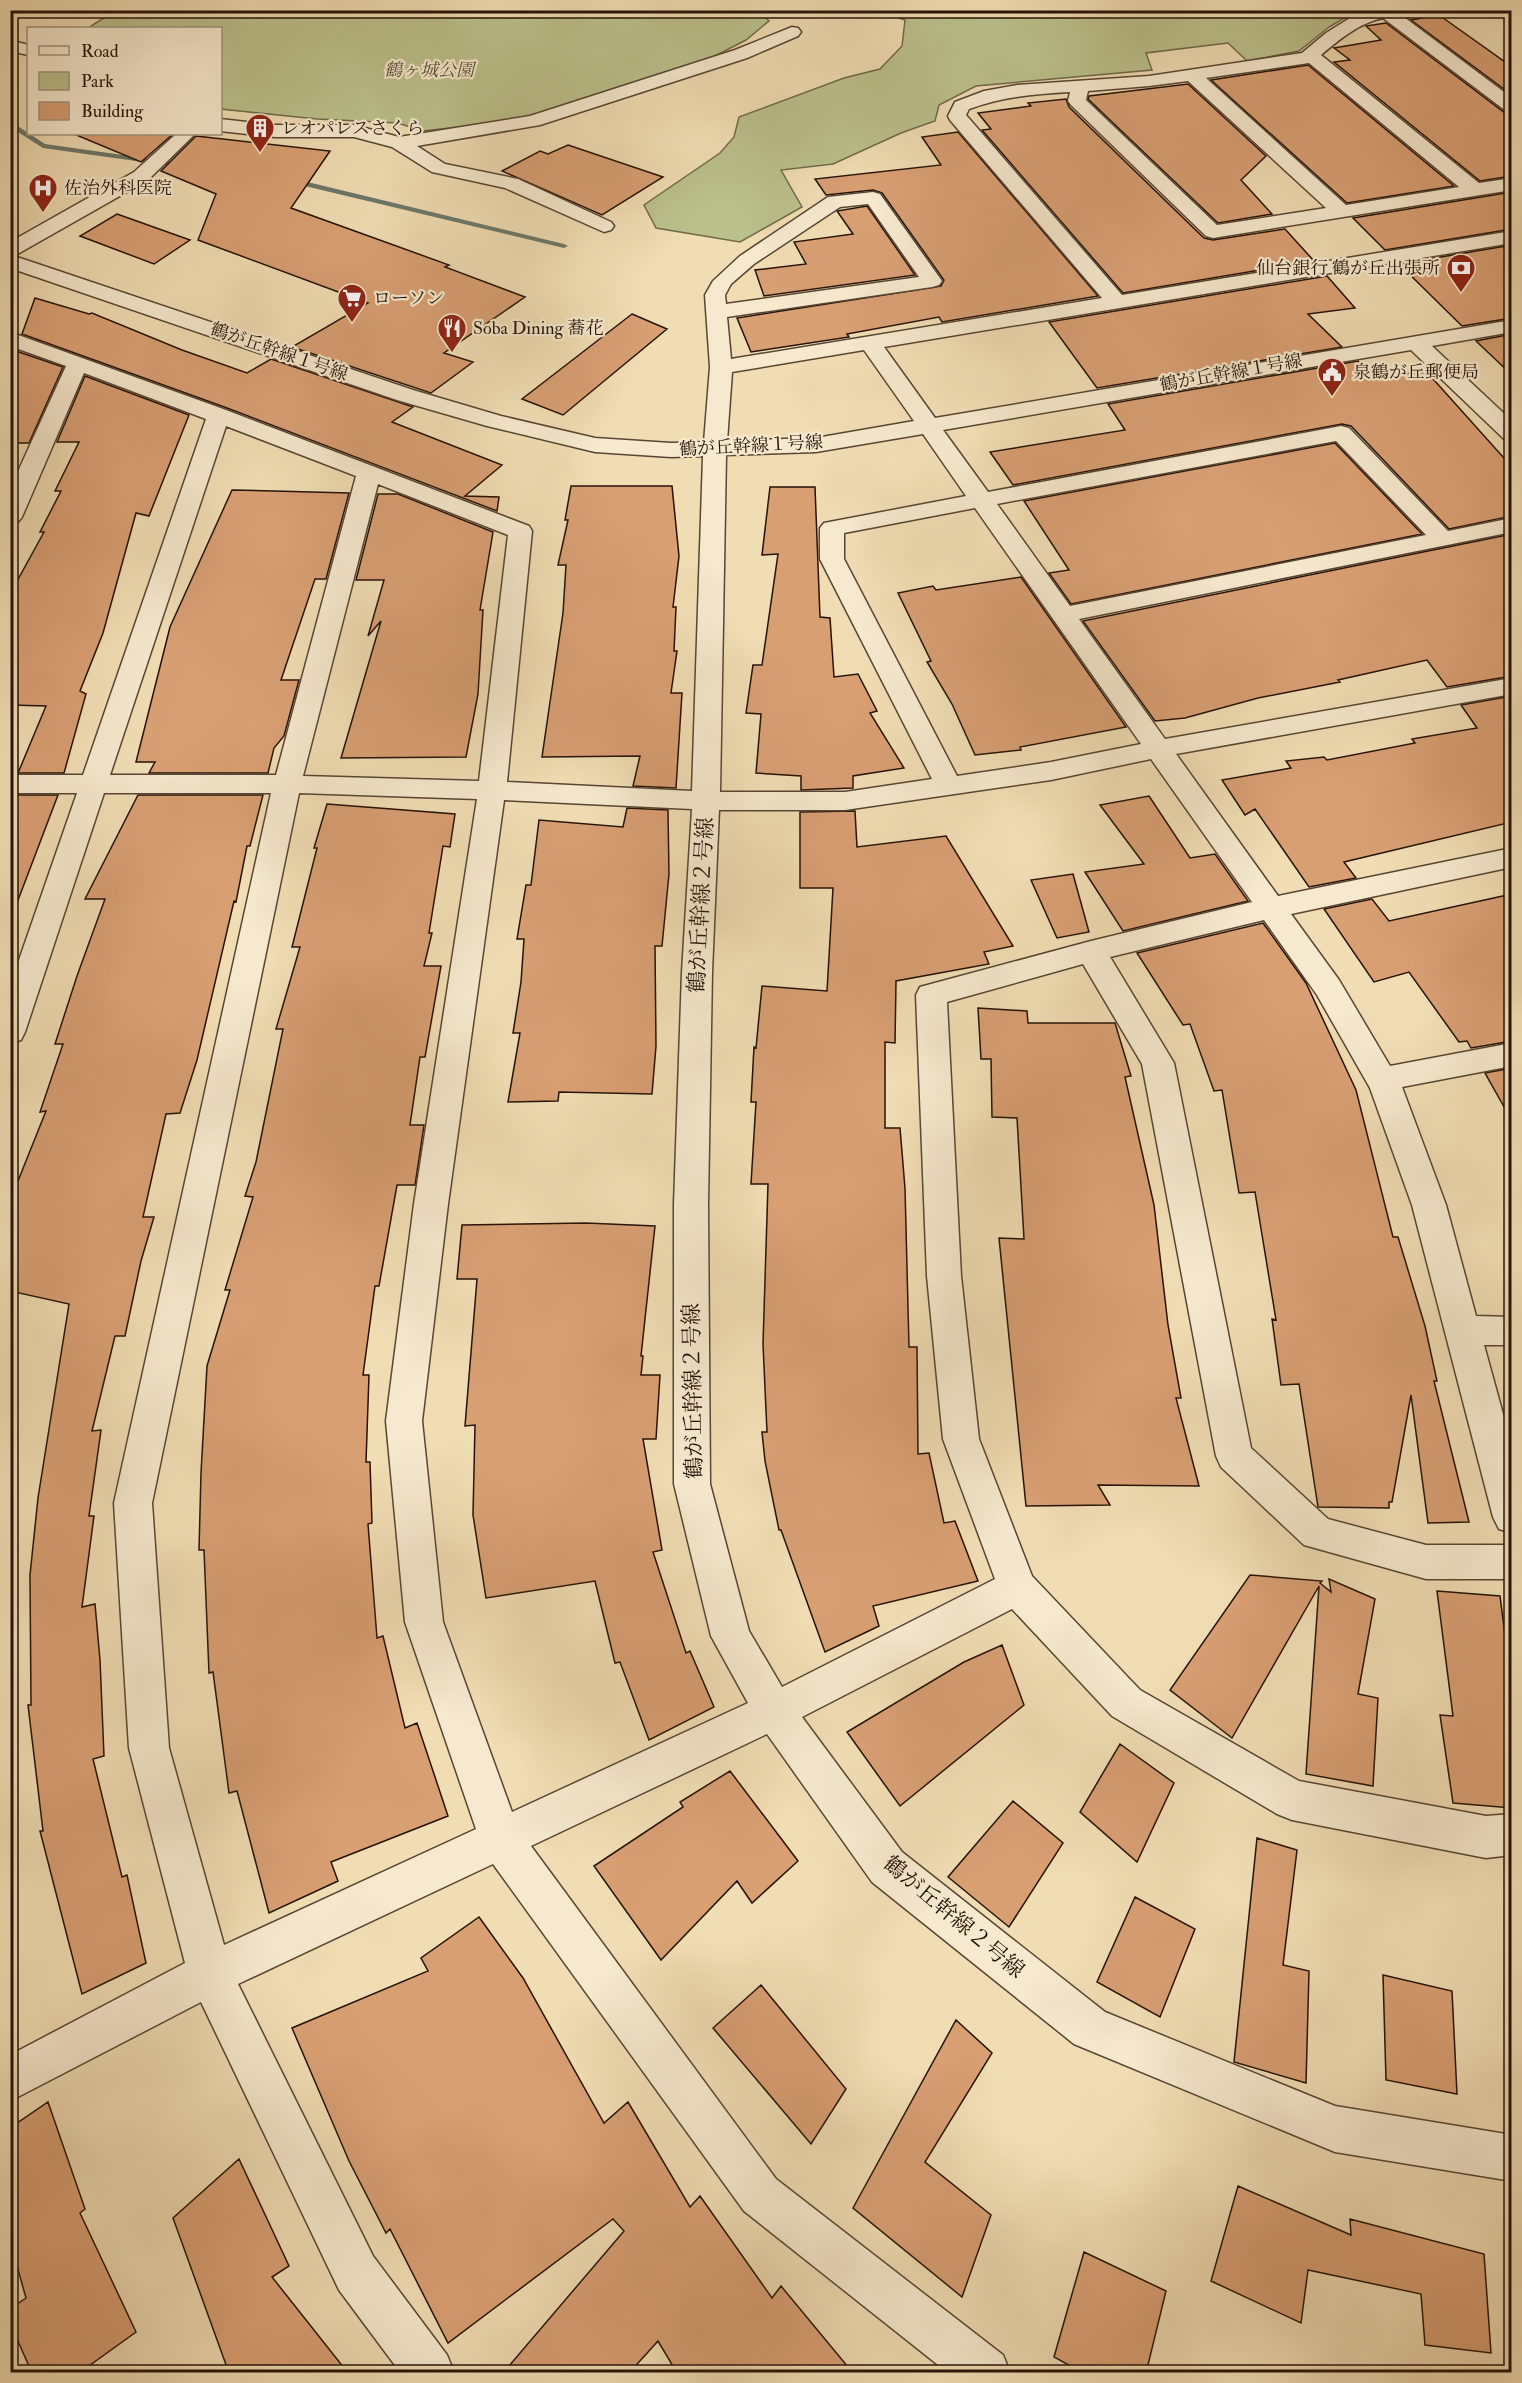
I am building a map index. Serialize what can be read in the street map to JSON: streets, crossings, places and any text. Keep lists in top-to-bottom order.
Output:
{
  "streets": {
    "street": ["鶴が丘幹線１号線", "鶴が丘幹線２号線"]
  },
  "crossings": [
    ["鶴が丘幹線１号線", "鶴が丘幹線２号線"]
  ],
  "parks": ["鶴ヶ城公園"],
  "places": {
    "building": ["レオパレスさくら"],
    "hospital": ["佐治外科医院"],
    "bank": ["仙台銀行 鶴が丘出張所"],
    "supermarket": ["ローソン"],
    "restaurant": ["Soba Dining 蕎花"],
    "public building": ["泉鶴が丘郵便局"]
  },
  "legend": ["Road", "Park", "Building"]
}
